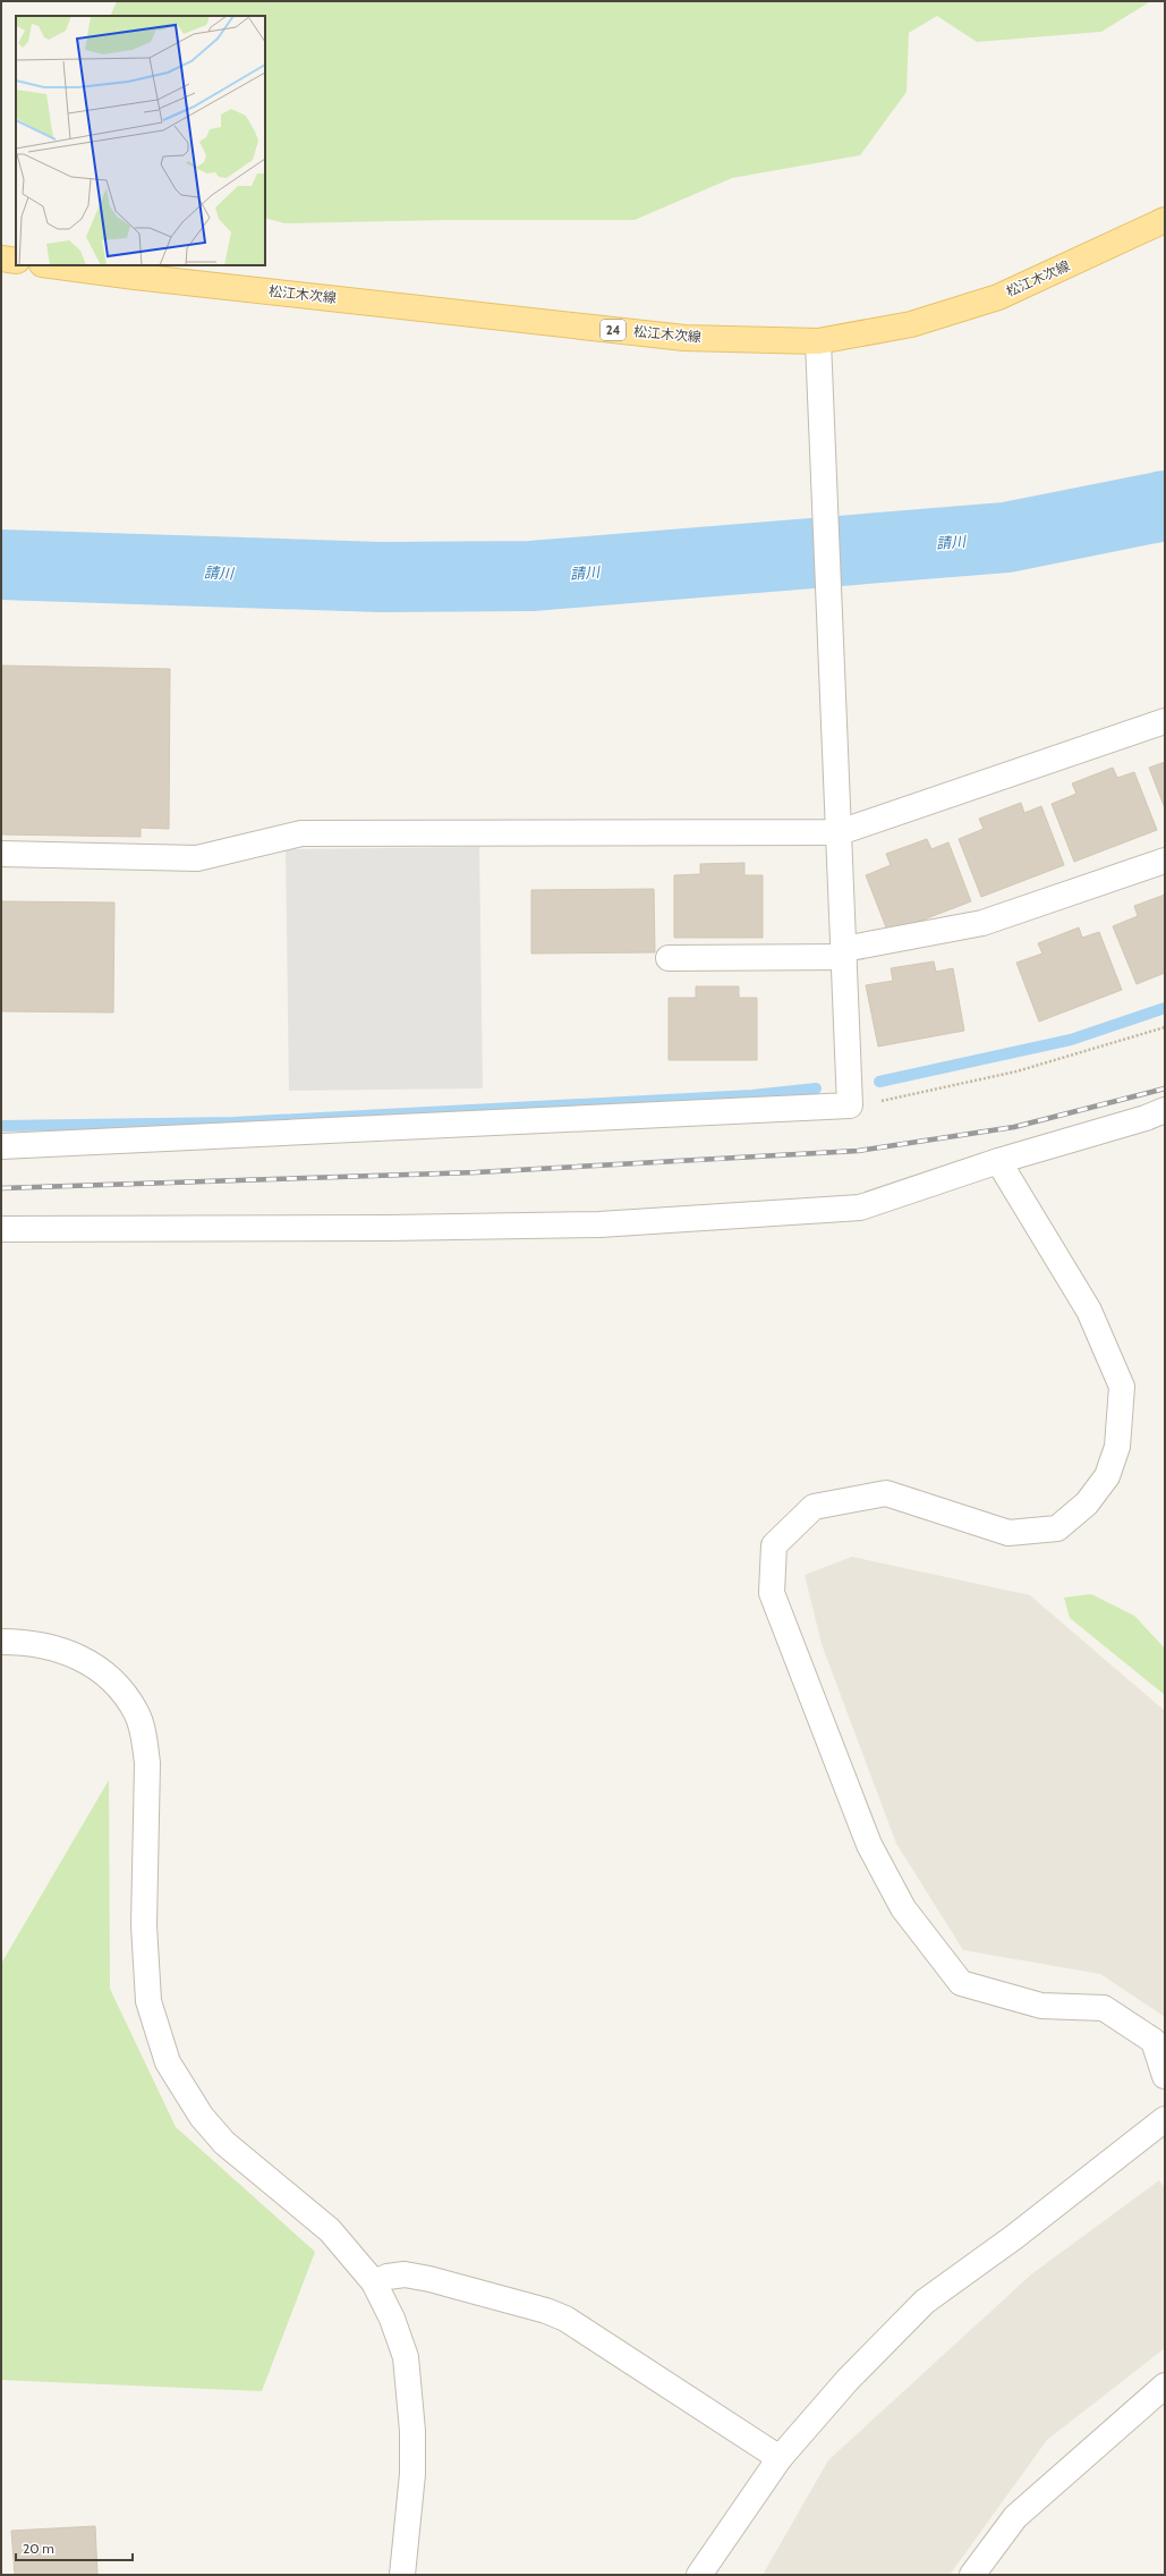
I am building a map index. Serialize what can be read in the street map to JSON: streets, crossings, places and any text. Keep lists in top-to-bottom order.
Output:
{
  "streets": {
    "main road": ["松江木次線", "24"]
  },
  "water": ["請川"],
  "scale_bar": "20 m"
}
